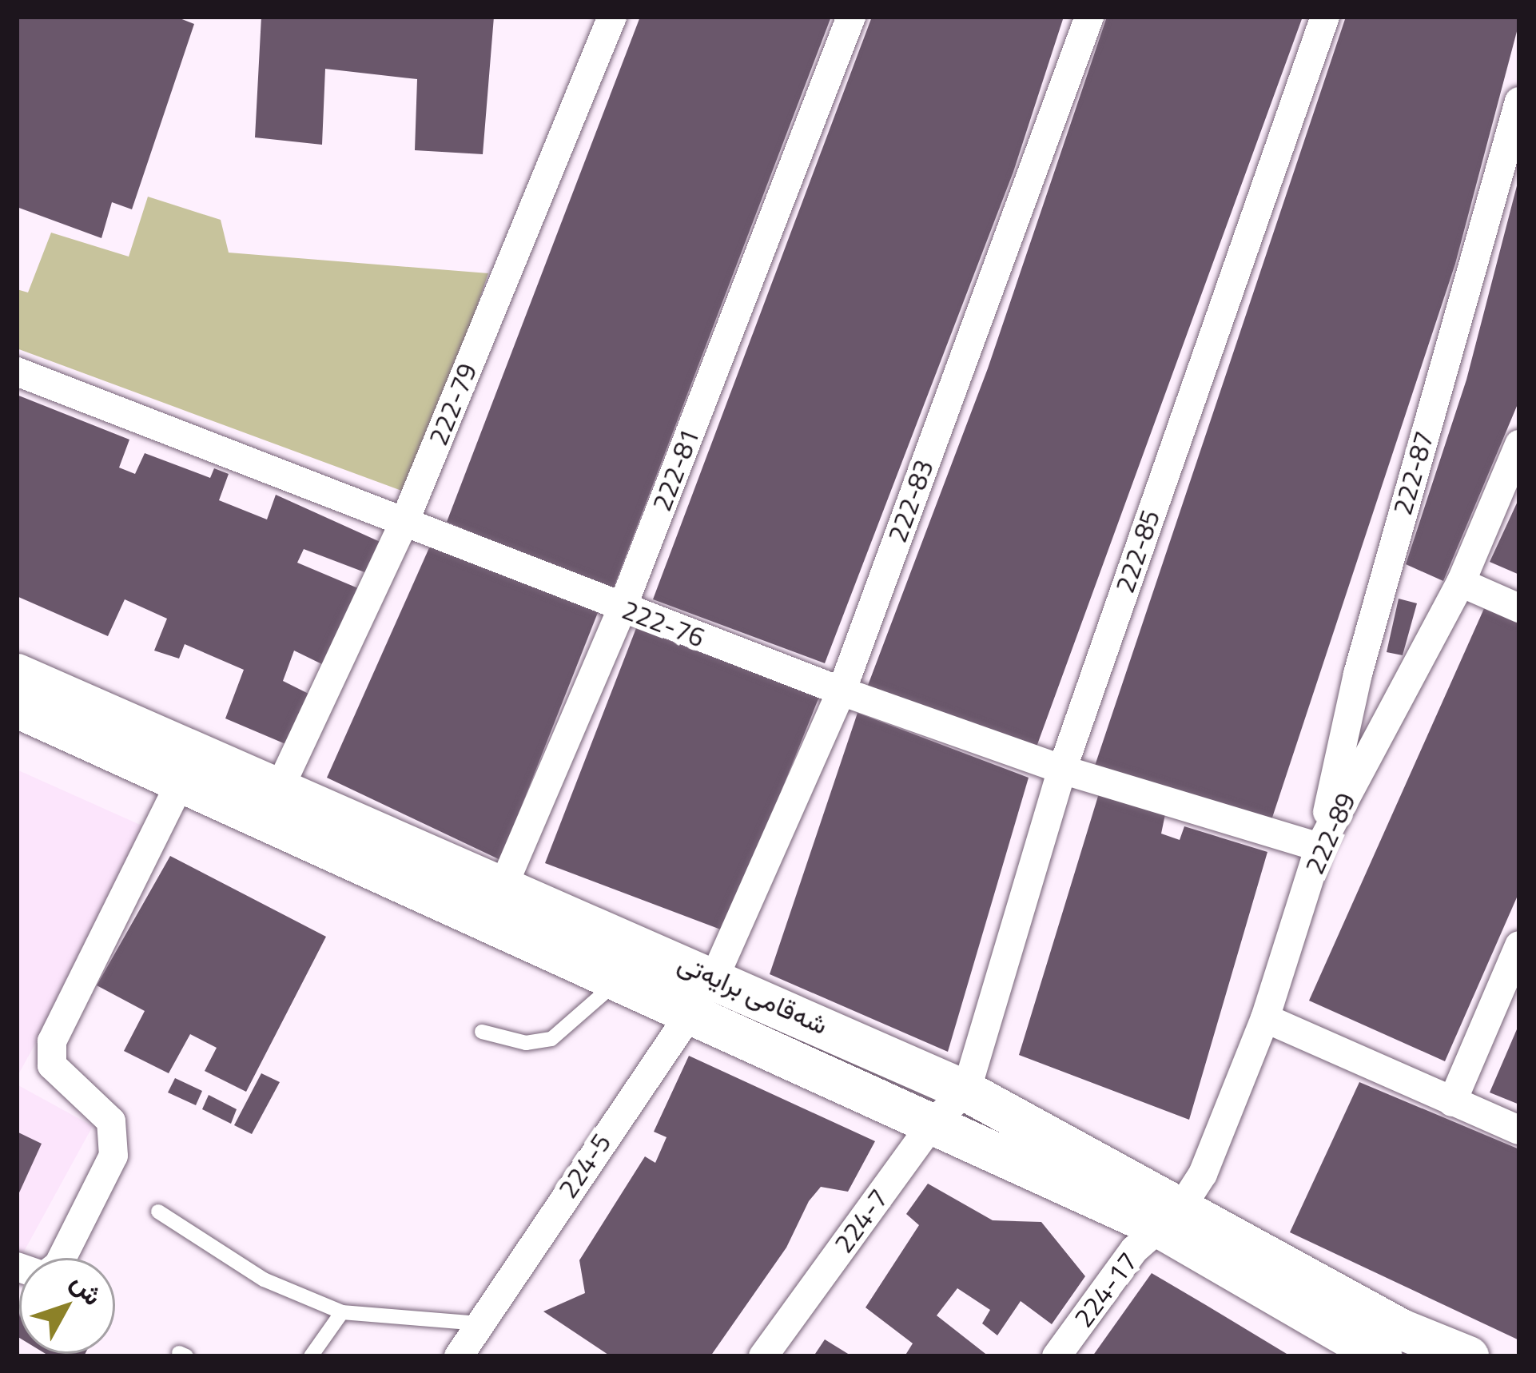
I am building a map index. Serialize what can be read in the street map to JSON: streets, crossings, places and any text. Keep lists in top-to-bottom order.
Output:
{
  "streets": {
    "main road": ["شەقامی برایەتی"],
    "street": [
      "222-79",
      "222-81",
      "222-87",
      "222-83",
      "222-85",
      "222-76",
      "222-89",
      "224-5",
      "224-7",
      "224-17"
    ]
  },
  "crossings": [
    ["222-79", "222-76"],
    ["222-79", "شەقامی برایەتی"],
    ["222-81", "222-76"],
    ["222-81", "شەقامی برایەتی"],
    ["222-87", "222-76"],
    ["222-87", "222-89"],
    ["222-83", "222-76"],
    ["222-83", "شەقامی برایەتی"],
    ["222-83", "224-5"],
    ["222-85", "222-76"],
    ["222-85", "شەقامی برایەتی"],
    ["222-85", "224-7"],
    ["222-76", "222-89"],
    ["222-89", "شەقامی برایەتی"],
    ["222-89", "224-17"],
    ["شەقامی برایەتی", "224-5"],
    ["شەقامی برایەتی", "224-7"],
    ["شەقامی برایەتی", "224-17"]
  ],
  "north": "top right"
}
